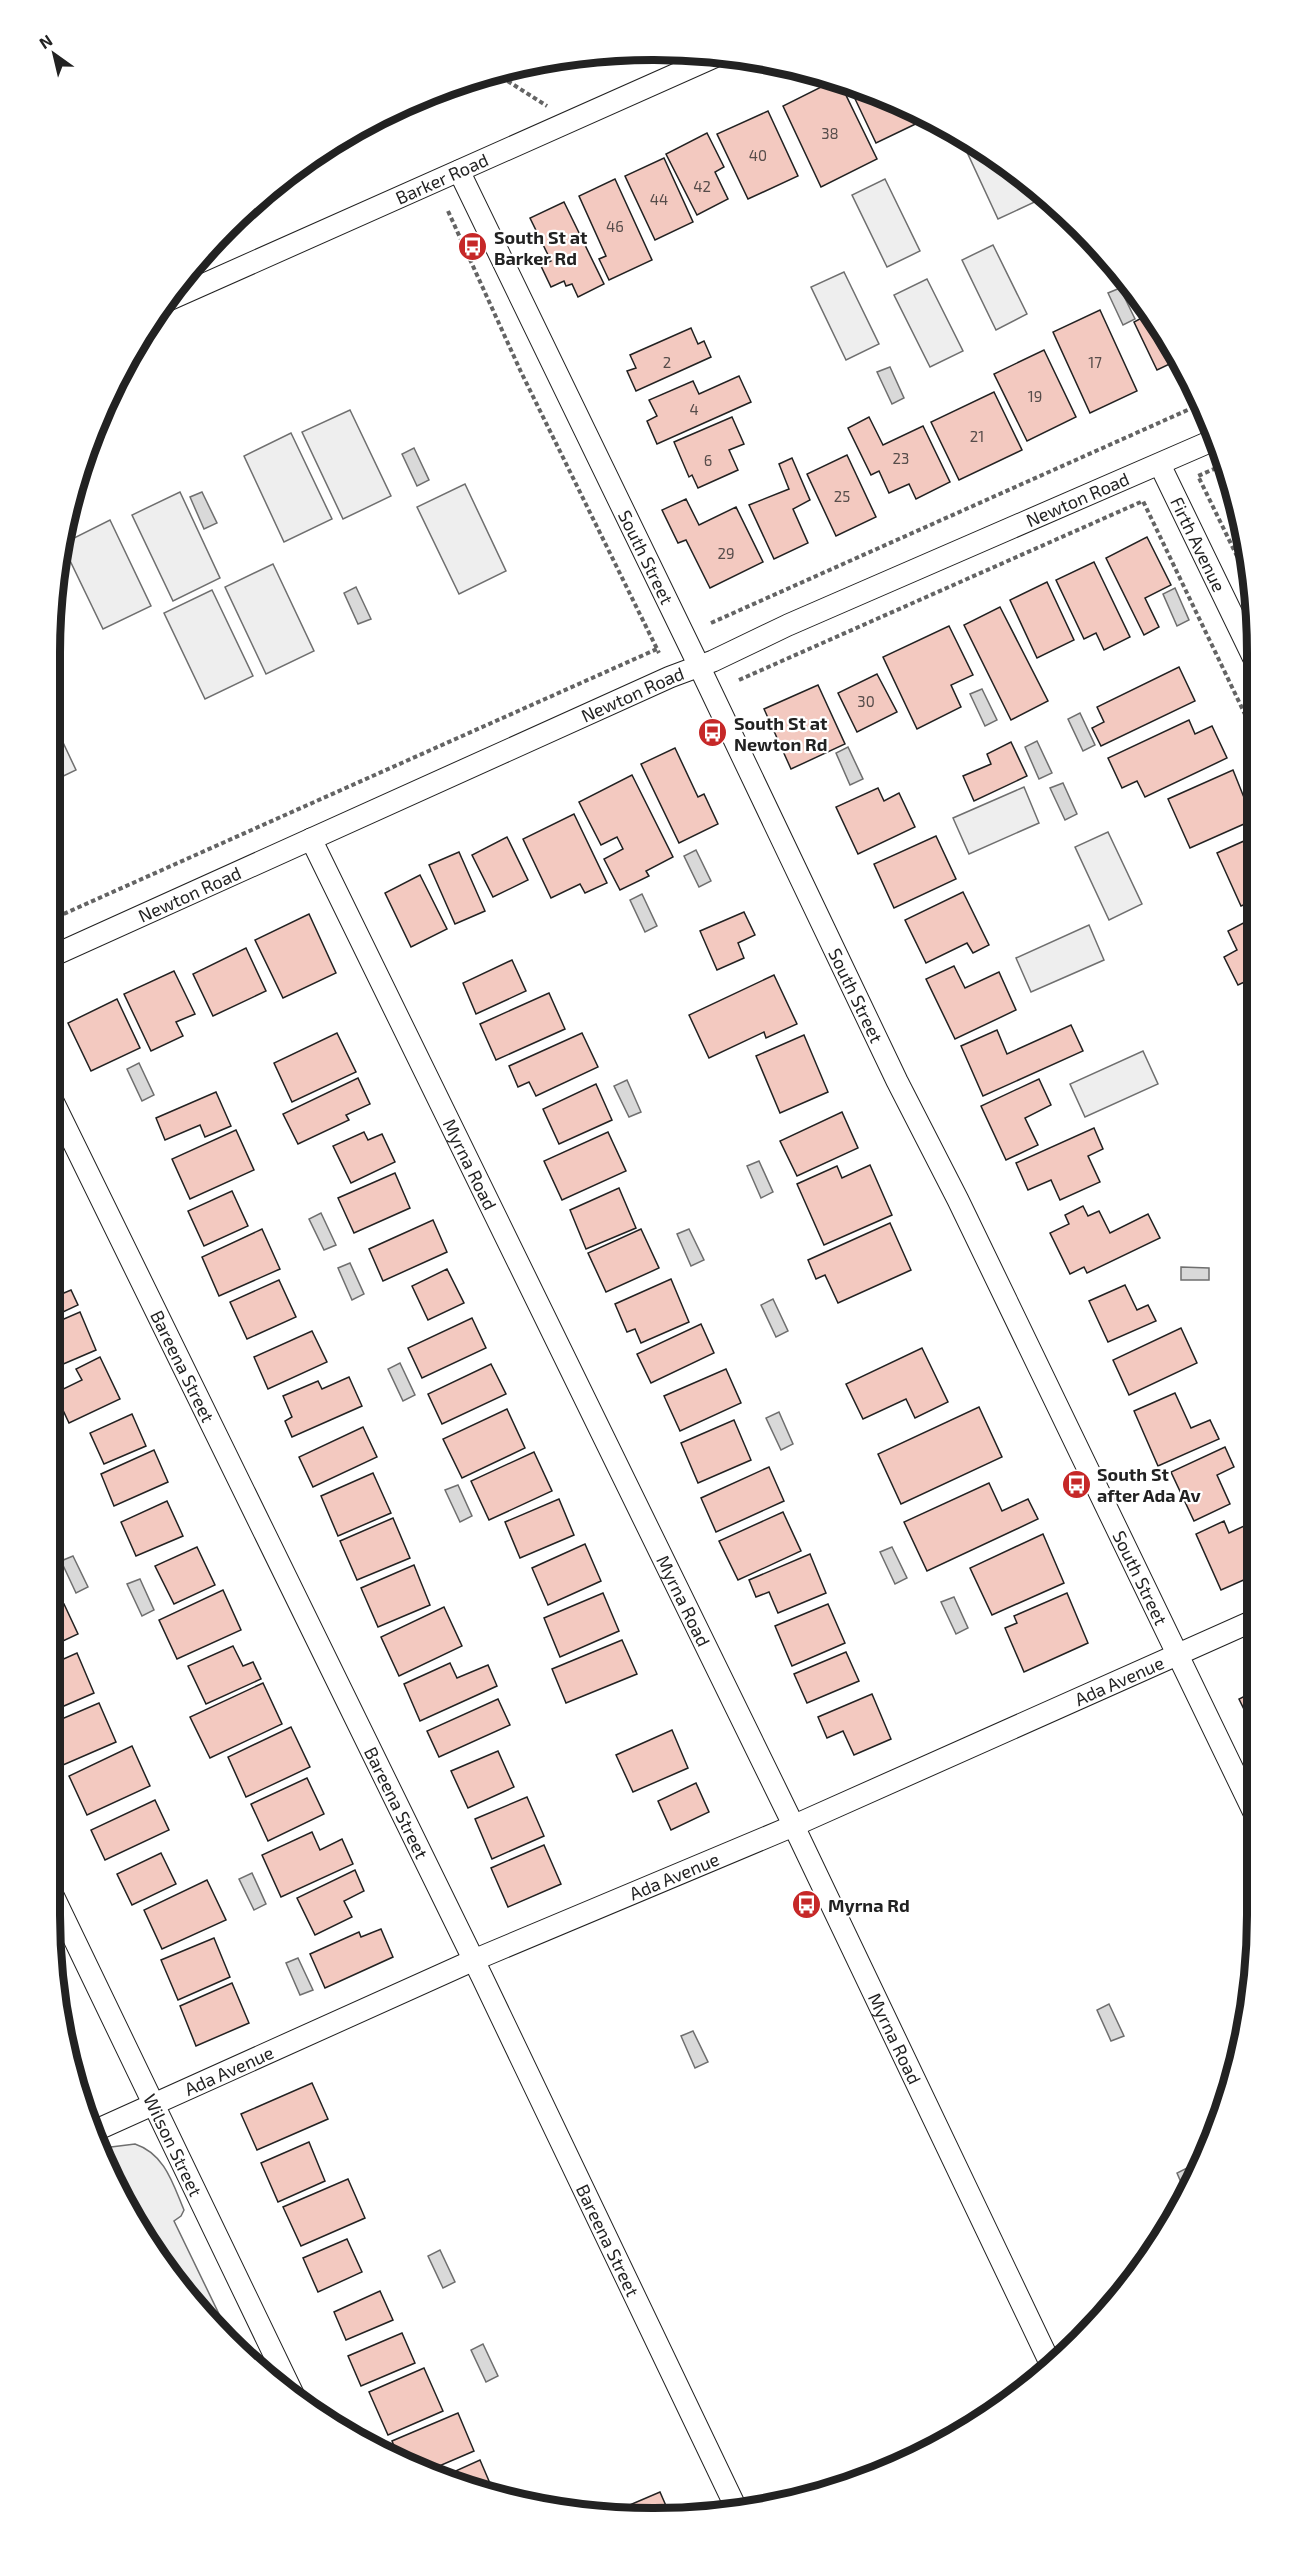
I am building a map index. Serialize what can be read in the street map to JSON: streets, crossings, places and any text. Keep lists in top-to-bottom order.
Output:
{
  "streets": {
    "street": [
      "Barker Road",
      "Newton Road",
      "Firth Avenue",
      "South Street",
      "Myrna Road",
      "Bareena Street",
      "Ada Avenue",
      "Wilson Street"
    ]
  },
  "crossings": [
    ["Barker Road", "South Street"],
    ["Newton Road", "Firth Avenue"],
    ["Newton Road", "South Street"],
    ["Newton Road", "Myrna Road"],
    ["South Street", "Ada Avenue"],
    ["Myrna Road", "Ada Avenue"],
    ["Bareena Street", "Ada Avenue"],
    ["Ada Avenue", "Wilson Street"]
  ],
  "places": {
    "bus stop": [
      "South St at Barker Rd",
      "South St at Newton Rd",
      "South St after Ada Av",
      "Myrna Rd"
    ]
  },
  "house_numbers": [
    "38",
    "40",
    "42",
    "44",
    "46",
    "2",
    "17",
    "19",
    "4",
    "21",
    "23",
    "6",
    "25",
    "29",
    "30"
  ],
  "north": "top left"
}
